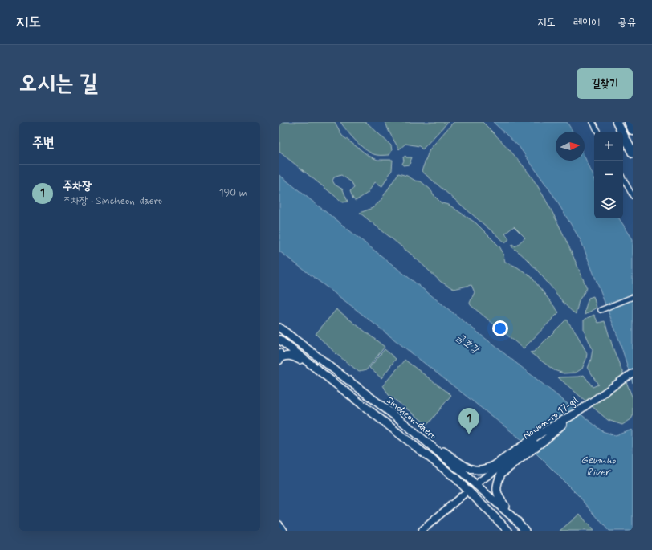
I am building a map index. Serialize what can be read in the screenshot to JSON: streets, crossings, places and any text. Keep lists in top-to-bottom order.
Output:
{
  "streets": {
    "highway": ["Sincheon-daero"],
    "main road": ["Nowon-ro 17-gil"]
  },
  "water": ["금호강", "Geumho River"],
  "north": "right",
  "page": {
    "header": "지도",
    "nav": ["지도", "레이어", "공유"],
    "buttons": "길찾기",
    "title": "오시는 길",
    "heading": "주변",
    "map_buttons": ["+", "−"],
    "list": [
      {
        "mark": "1",
        "name": "주차장",
        "note": "주차장 · Sincheon-daero",
        "value": "190 m"
      }
    ],
    "pins": "1"
  }
}
